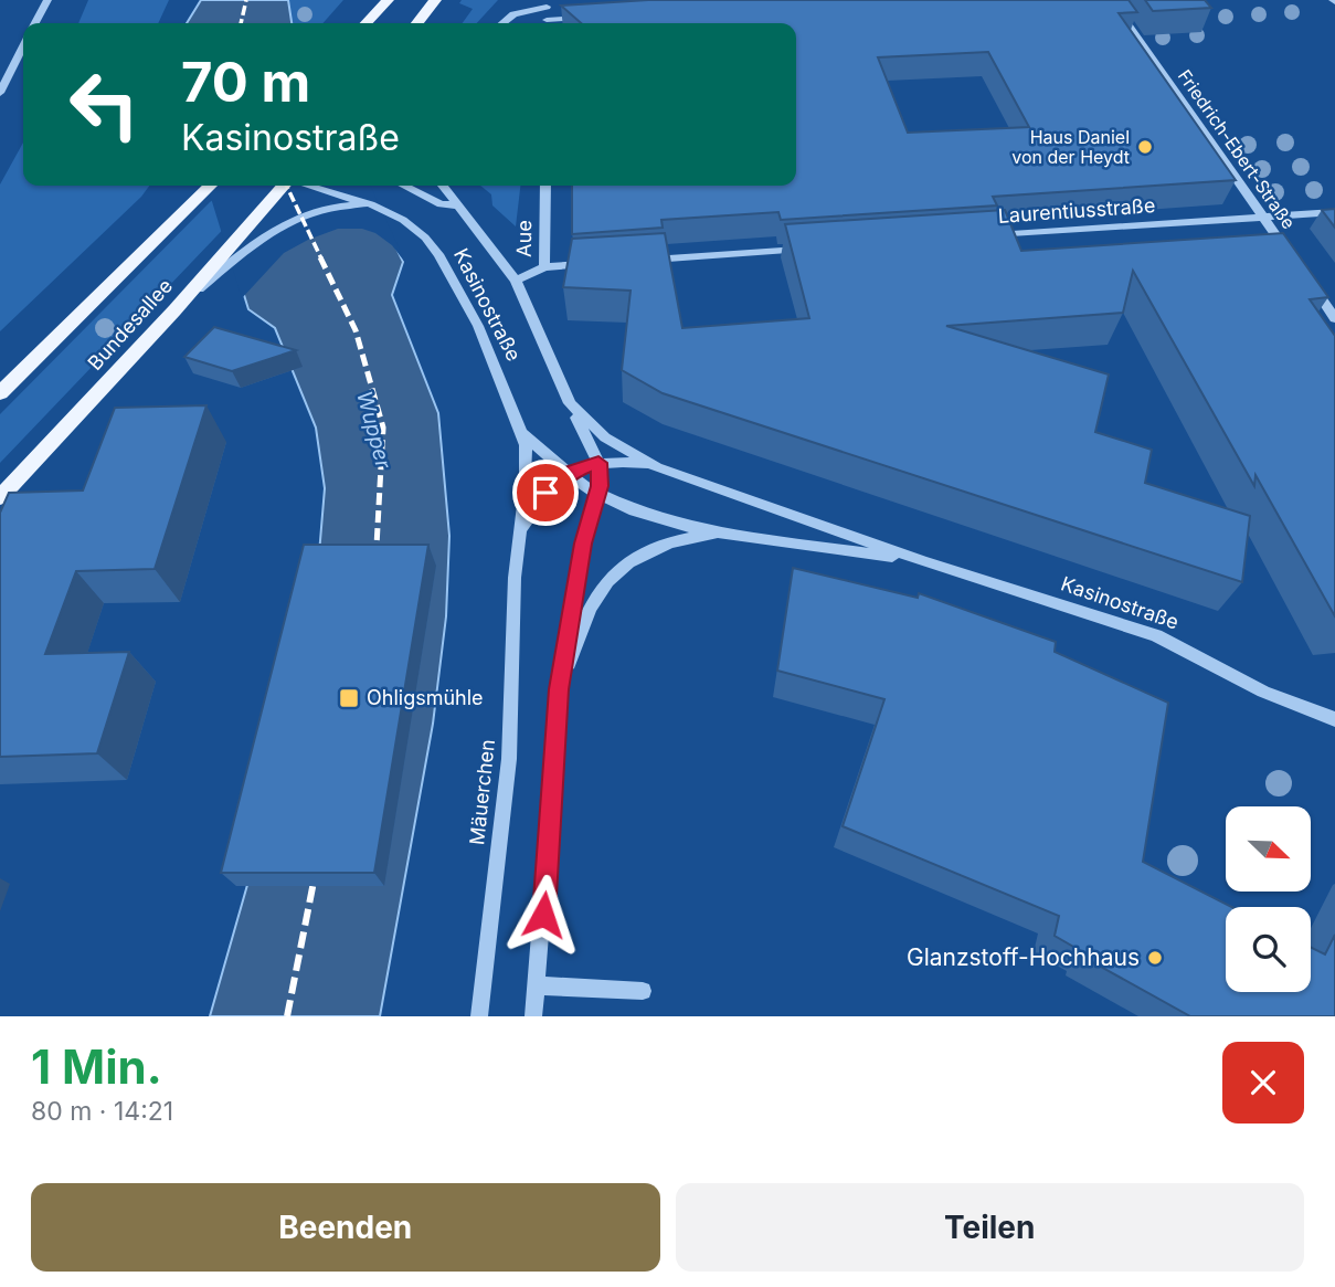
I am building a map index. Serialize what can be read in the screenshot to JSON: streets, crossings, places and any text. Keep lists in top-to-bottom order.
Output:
{
  "streets": {
    "main road": ["Bundesallee"],
    "street": [
      "Friedrich-Ebert-Straße",
      "Laurentiusstraße",
      "Aue",
      "Kasinostraße",
      "Mäuerchen"
    ]
  },
  "crossings": [
    ["Friedrich-Ebert-Straße", "Laurentiusstraße"],
    ["Aue", "Kasinostraße"],
    ["Kasinostraße", "Mäuerchen"]
  ],
  "water": ["Wupper"],
  "places": {
    "other": ["Haus Daniel von der Heydt", "Glanzstoff-Hochhaus"],
    "transit": ["Ohligsmühle"]
  },
  "north": "bottom right",
  "page": {
    "turn": ["70 m", "Kasinostraße"],
    "heading": ["1 Min.", "80 m · 14:21"],
    "buttons": ["Beenden", "Teilen"]
  }
}
